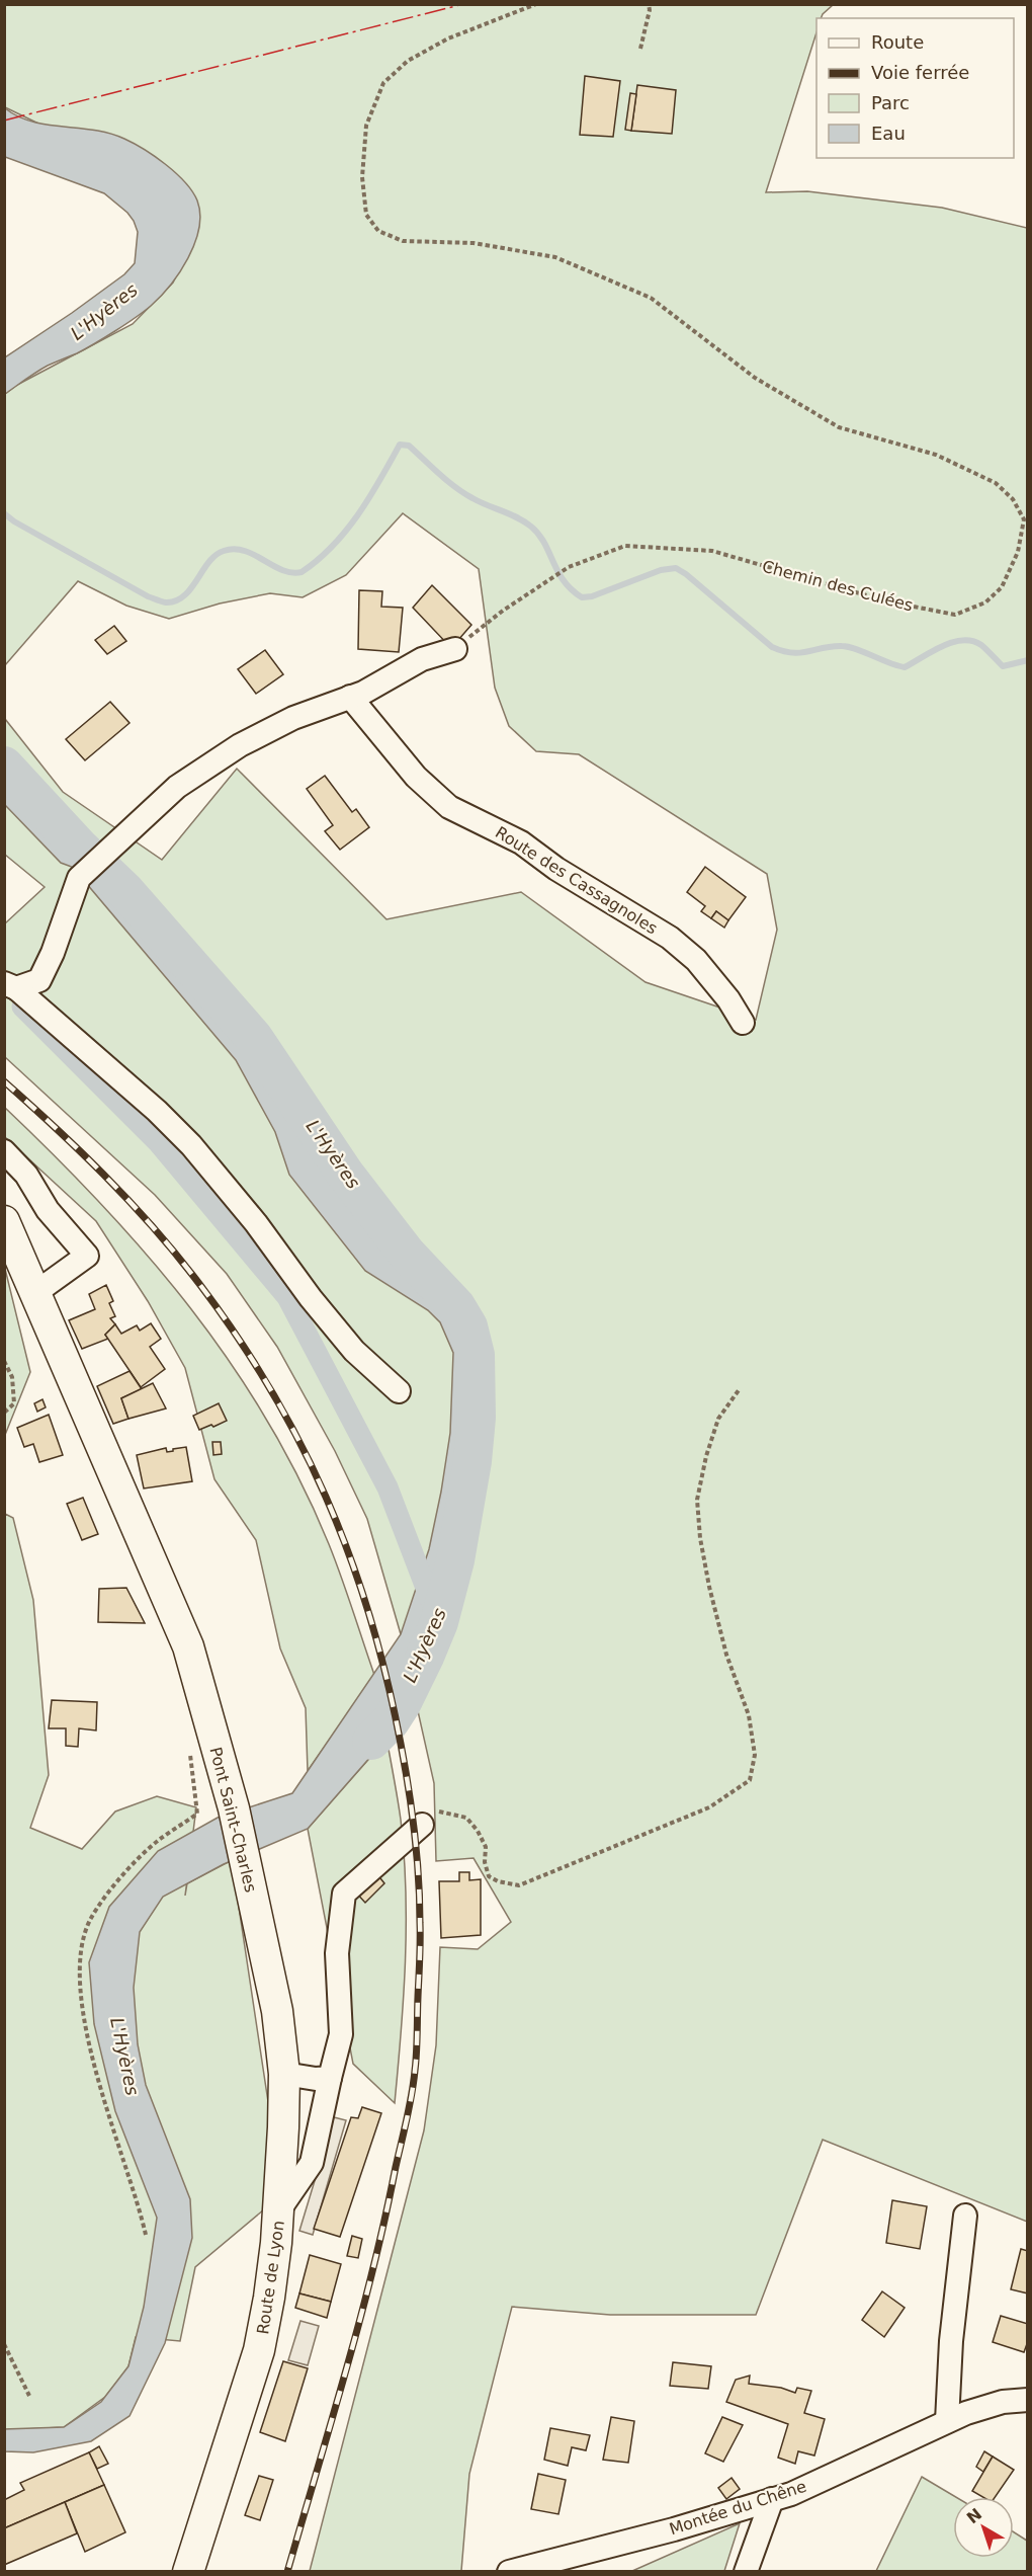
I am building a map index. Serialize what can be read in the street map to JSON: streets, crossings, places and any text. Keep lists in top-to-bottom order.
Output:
{
  "streets": {
    "main road": ["Pont Saint-Charles", "Route de Lyon"],
    "street": ["Route des Cassagnoles", "Montée du Chêne"],
    "path": ["Chemin des Culées"]
  },
  "crossings": [
    ["Pont Saint-Charles", "Route de Lyon"]
  ],
  "water": ["L'Hyères"],
  "legend": [
    "Route",
    "Voie ferrée",
    "Parc",
    "Eau"
  ],
  "north": "top left"
}
